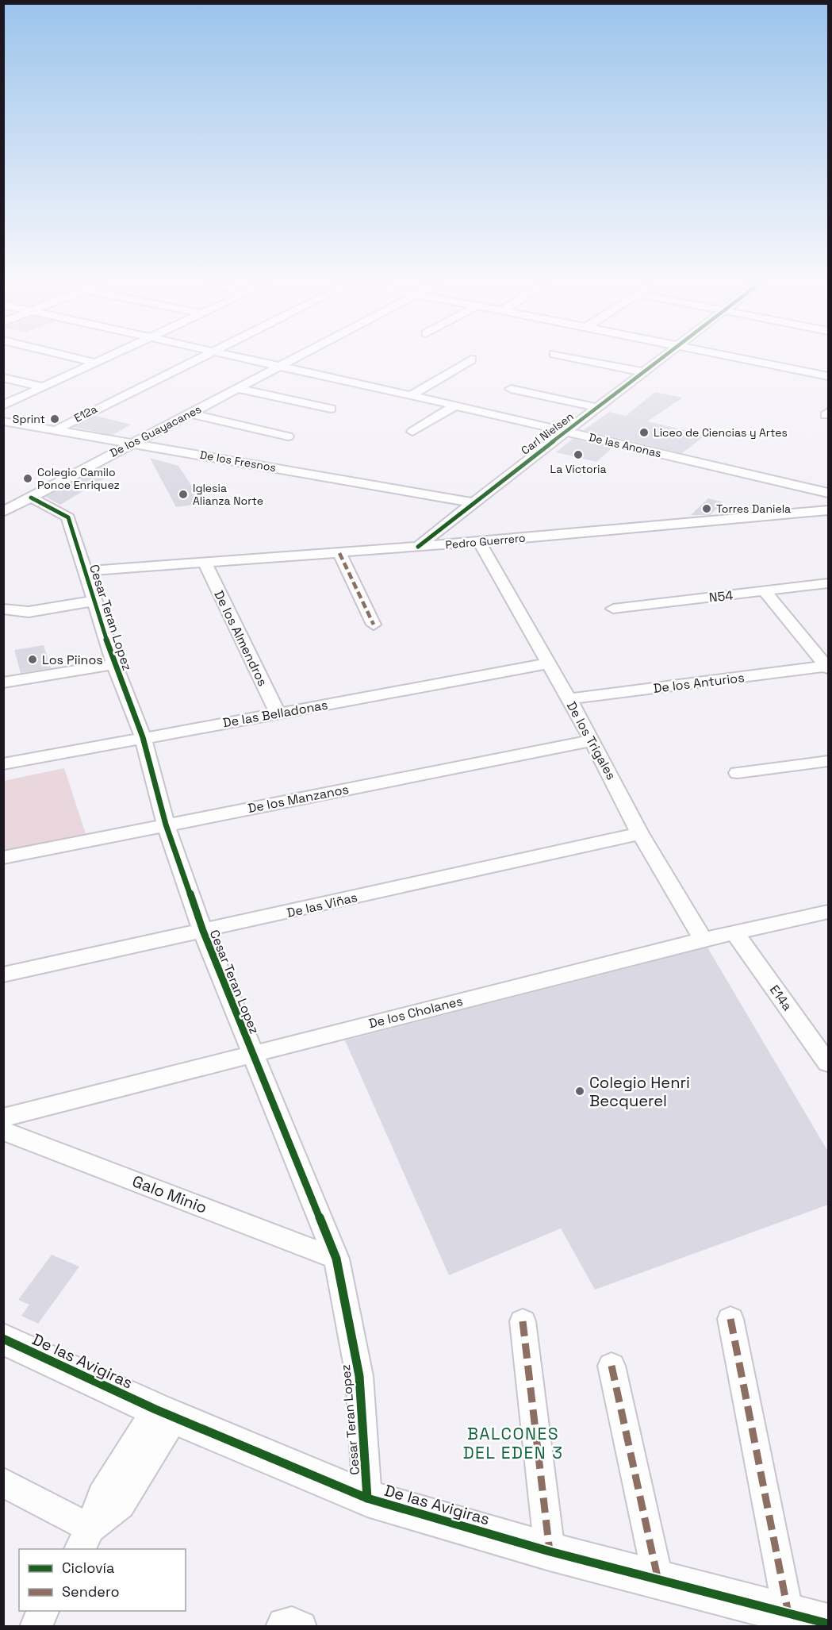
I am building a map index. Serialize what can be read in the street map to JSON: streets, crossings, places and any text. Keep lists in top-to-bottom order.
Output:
{
  "streets": {
    "street": [
      "E12a",
      "De los Guayacanes",
      "Carl Nielsen",
      "De las Anonas",
      "De los Fresnos",
      "Pedro Guerrero",
      "N54",
      "Cesar Teran Lopez",
      "De los Almendros",
      "De los Anturios",
      "De las Belladonas",
      "De los Trigales",
      "De los Manzanos",
      "De las Viñas",
      "E14a",
      "De los Cholanes",
      "Galo Minio",
      "De las Avigiras"
    ]
  },
  "crossings": [
    ["E12a", "De los Fresnos"],
    ["De los Guayacanes", "De las Anonas"],
    ["De los Guayacanes", "De los Fresnos"],
    ["De los Guayacanes", "Cesar Teran Lopez"],
    ["Carl Nielsen", "De las Anonas"],
    ["Carl Nielsen", "De los Fresnos"],
    ["Carl Nielsen", "Pedro Guerrero"],
    ["Pedro Guerrero", "Cesar Teran Lopez"],
    ["Pedro Guerrero", "De los Almendros"],
    ["Pedro Guerrero", "De los Trigales"],
    ["Cesar Teran Lopez", "De las Belladonas"],
    ["Cesar Teran Lopez", "De los Manzanos"],
    ["Cesar Teran Lopez", "De las Viñas"],
    ["Cesar Teran Lopez", "De los Cholanes"],
    ["Cesar Teran Lopez", "Galo Minio"],
    ["Cesar Teran Lopez", "De las Avigiras"],
    ["De los Almendros", "De las Belladonas"],
    ["De los Anturios", "De los Trigales"],
    ["De las Belladonas", "De los Trigales"],
    ["De los Trigales", "De los Manzanos"],
    ["De los Trigales", "De las Viñas"],
    ["De los Trigales", "De los Cholanes"],
    ["E14a", "De los Cholanes"]
  ],
  "districts": ["BALCONES DEL EDEN 3"],
  "places": [
    "Sprint",
    "Liceo de Ciencias y Artes",
    "La Victoria",
    "Colegio Camilo Ponce Enriquez",
    "Iglesia Alianza Norte",
    "Torres Daniela",
    "Los Piinos",
    "Colegio Henri Becquerel"
  ],
  "legend": ["Ciclovía", "Sendero"]
}
